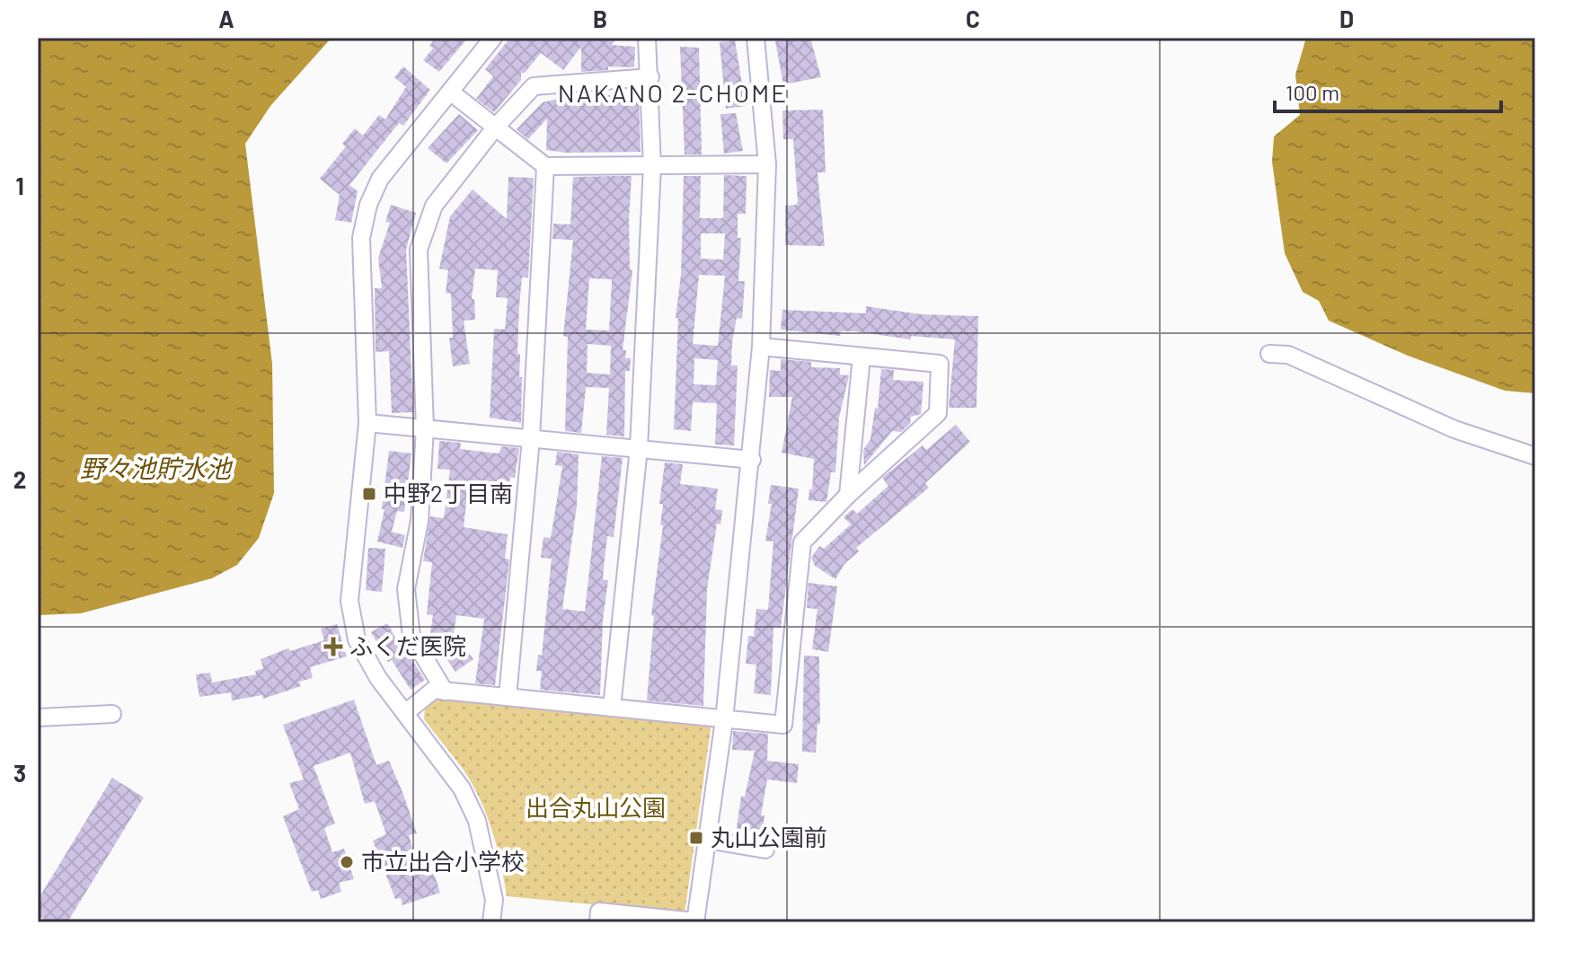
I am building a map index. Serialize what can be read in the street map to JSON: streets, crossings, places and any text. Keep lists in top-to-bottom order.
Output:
{
  "districts": ["NAKANO 2-CHOME"],
  "water": ["野々池貯水池"],
  "parks": ["出合丸山公園"],
  "places": {
    "transit": ["中野2丁目南", "丸山公園前"],
    "health": ["ふくだ医院"],
    "other": ["市立出合小学校"]
  },
  "scale_bar": "100 m",
  "grid": {
    "columns": [
      "A",
      "B",
      "C",
      "D"
    ],
    "rows": ["1", "2", "3"]
  }
}
